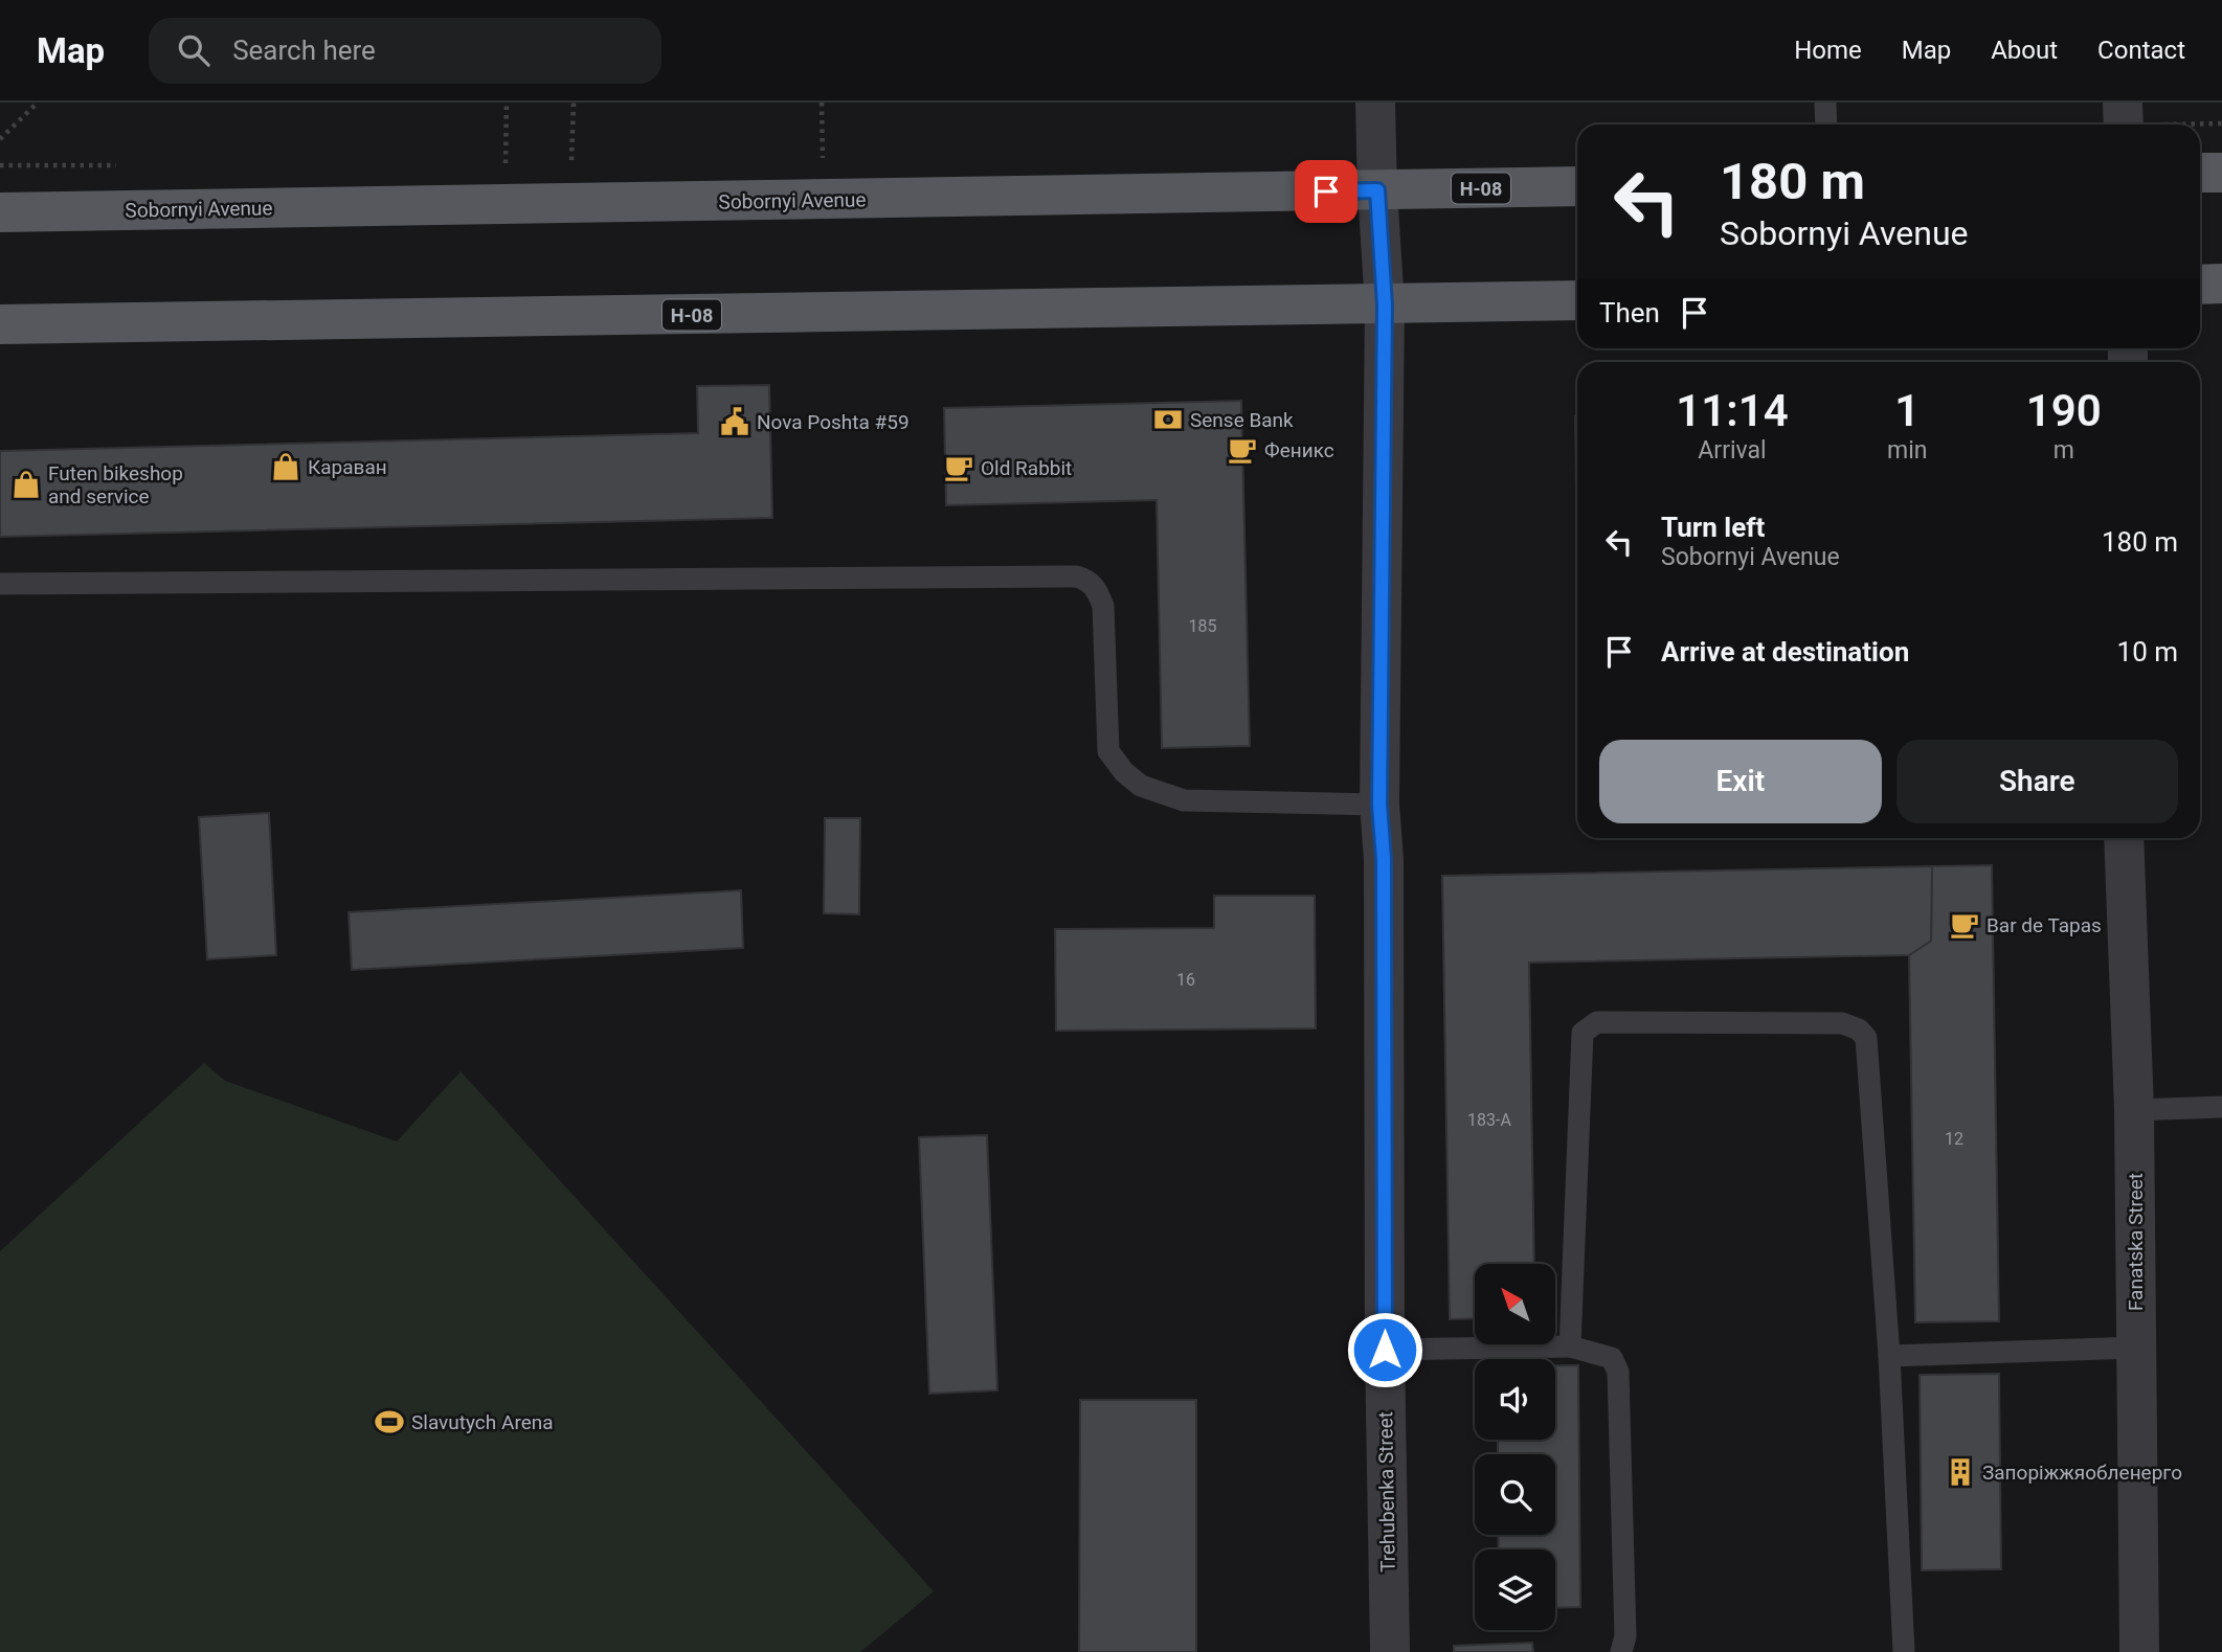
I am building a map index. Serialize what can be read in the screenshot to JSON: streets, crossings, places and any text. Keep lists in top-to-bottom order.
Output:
{
  "streets": {
    "main road": ["Н-08", "Sobornyi Avenue"],
    "street": ["Fanatska Street", "Trehubenka Street"]
  },
  "crossings": [
    ["Н-08", "Trehubenka Street"],
    ["Sobornyi Avenue", "Trehubenka Street"]
  ],
  "places": {
    "bank": ["Sense Bank"],
    "public building": ["Nova Poshta #59"],
    "cafe": ["Феникс", "Old Rabbit", "Bar de Tapas"],
    "shop": ["Караван", "Futen bikeshop and service"],
    "sports": ["Slavutych Arena"],
    "building": ["Запоріжжяобленерго"]
  },
  "house_numbers": [
    "185",
    "16",
    "183-А",
    "12"
  ],
  "north": "top left",
  "page": {
    "header": "Map",
    "search": "Search here",
    "nav": [
      "Home",
      "Map",
      "About",
      "Contact"
    ],
    "turn": ["180 m", "Sobornyi Avenue"],
    "then": "Then",
    "eta": [
      "11:14",
      "Arrival",
      "1",
      "min",
      "190",
      "m"
    ],
    "list": [
      {
        "name": "Turn left",
        "note": "Sobornyi Avenue",
        "value": "180 m"
      },
      {
        "name": "Arrive at destination",
        "value": "10 m"
      }
    ],
    "buttons": ["Exit", "Share"]
  }
}
